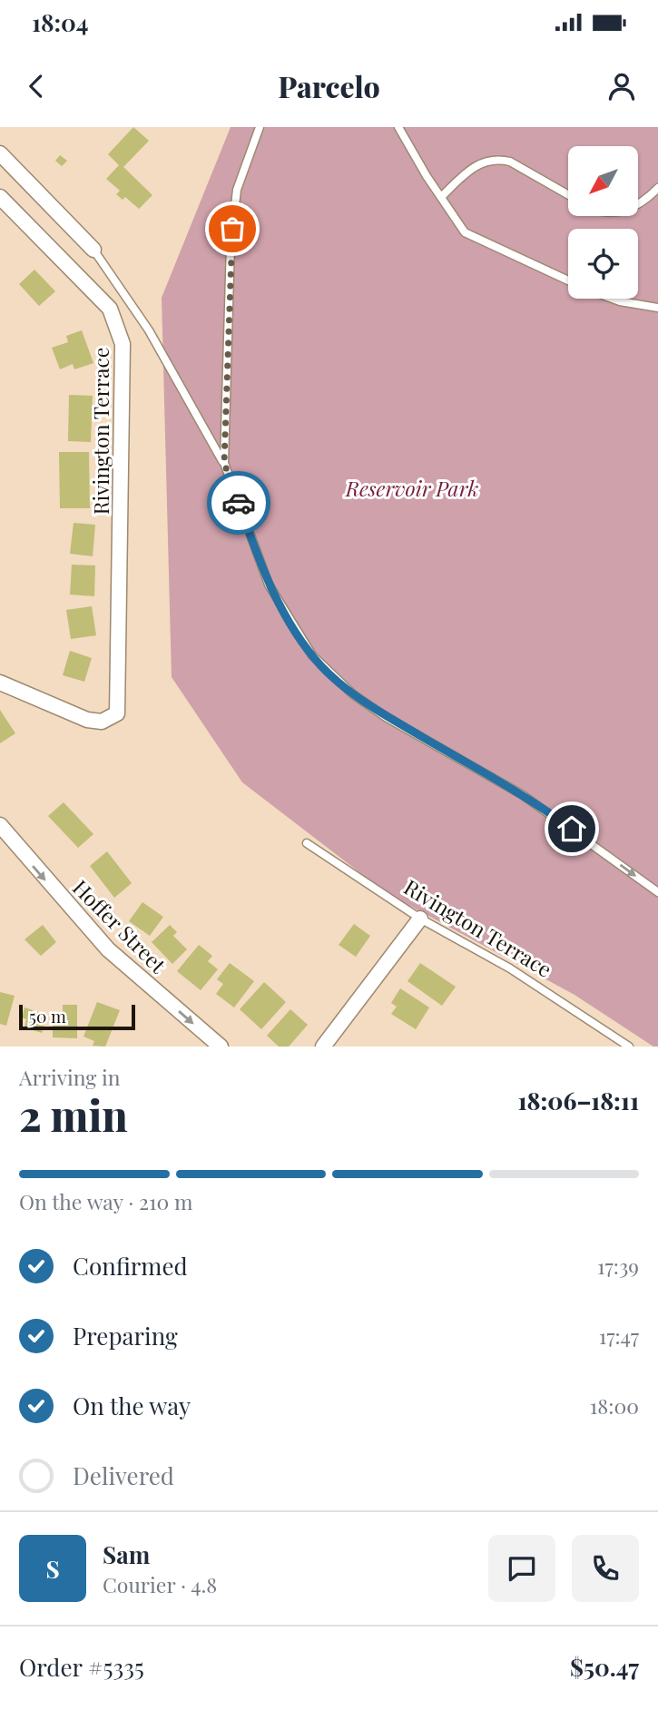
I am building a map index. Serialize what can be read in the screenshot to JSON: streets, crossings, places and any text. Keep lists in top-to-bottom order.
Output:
{
  "streets": {
    "street": ["Rivington Terrace", "Hoffer Street"]
  },
  "one_way": ["Hoffer Street"],
  "parks": ["Reservoir Park"],
  "scale_bar": "50 m",
  "north": "bottom left",
  "page": {
    "status": "18:04",
    "header": "Parcelo",
    "scale": "50 m",
    "heading": ["2 min", "Arriving in", "18:06–18:11"],
    "panel": [
      "Sam",
      "Courier · 4.8",
      "Order #5335",
      "$50.47"
    ],
    "bar": "On the way · 210 m",
    "list": [
      ["Confirmed", "17:39"],
      ["Preparing", "17:47"],
      ["On the way", "18:00"],
      "Delivered"
    ],
    "round": "S"
  }
}
